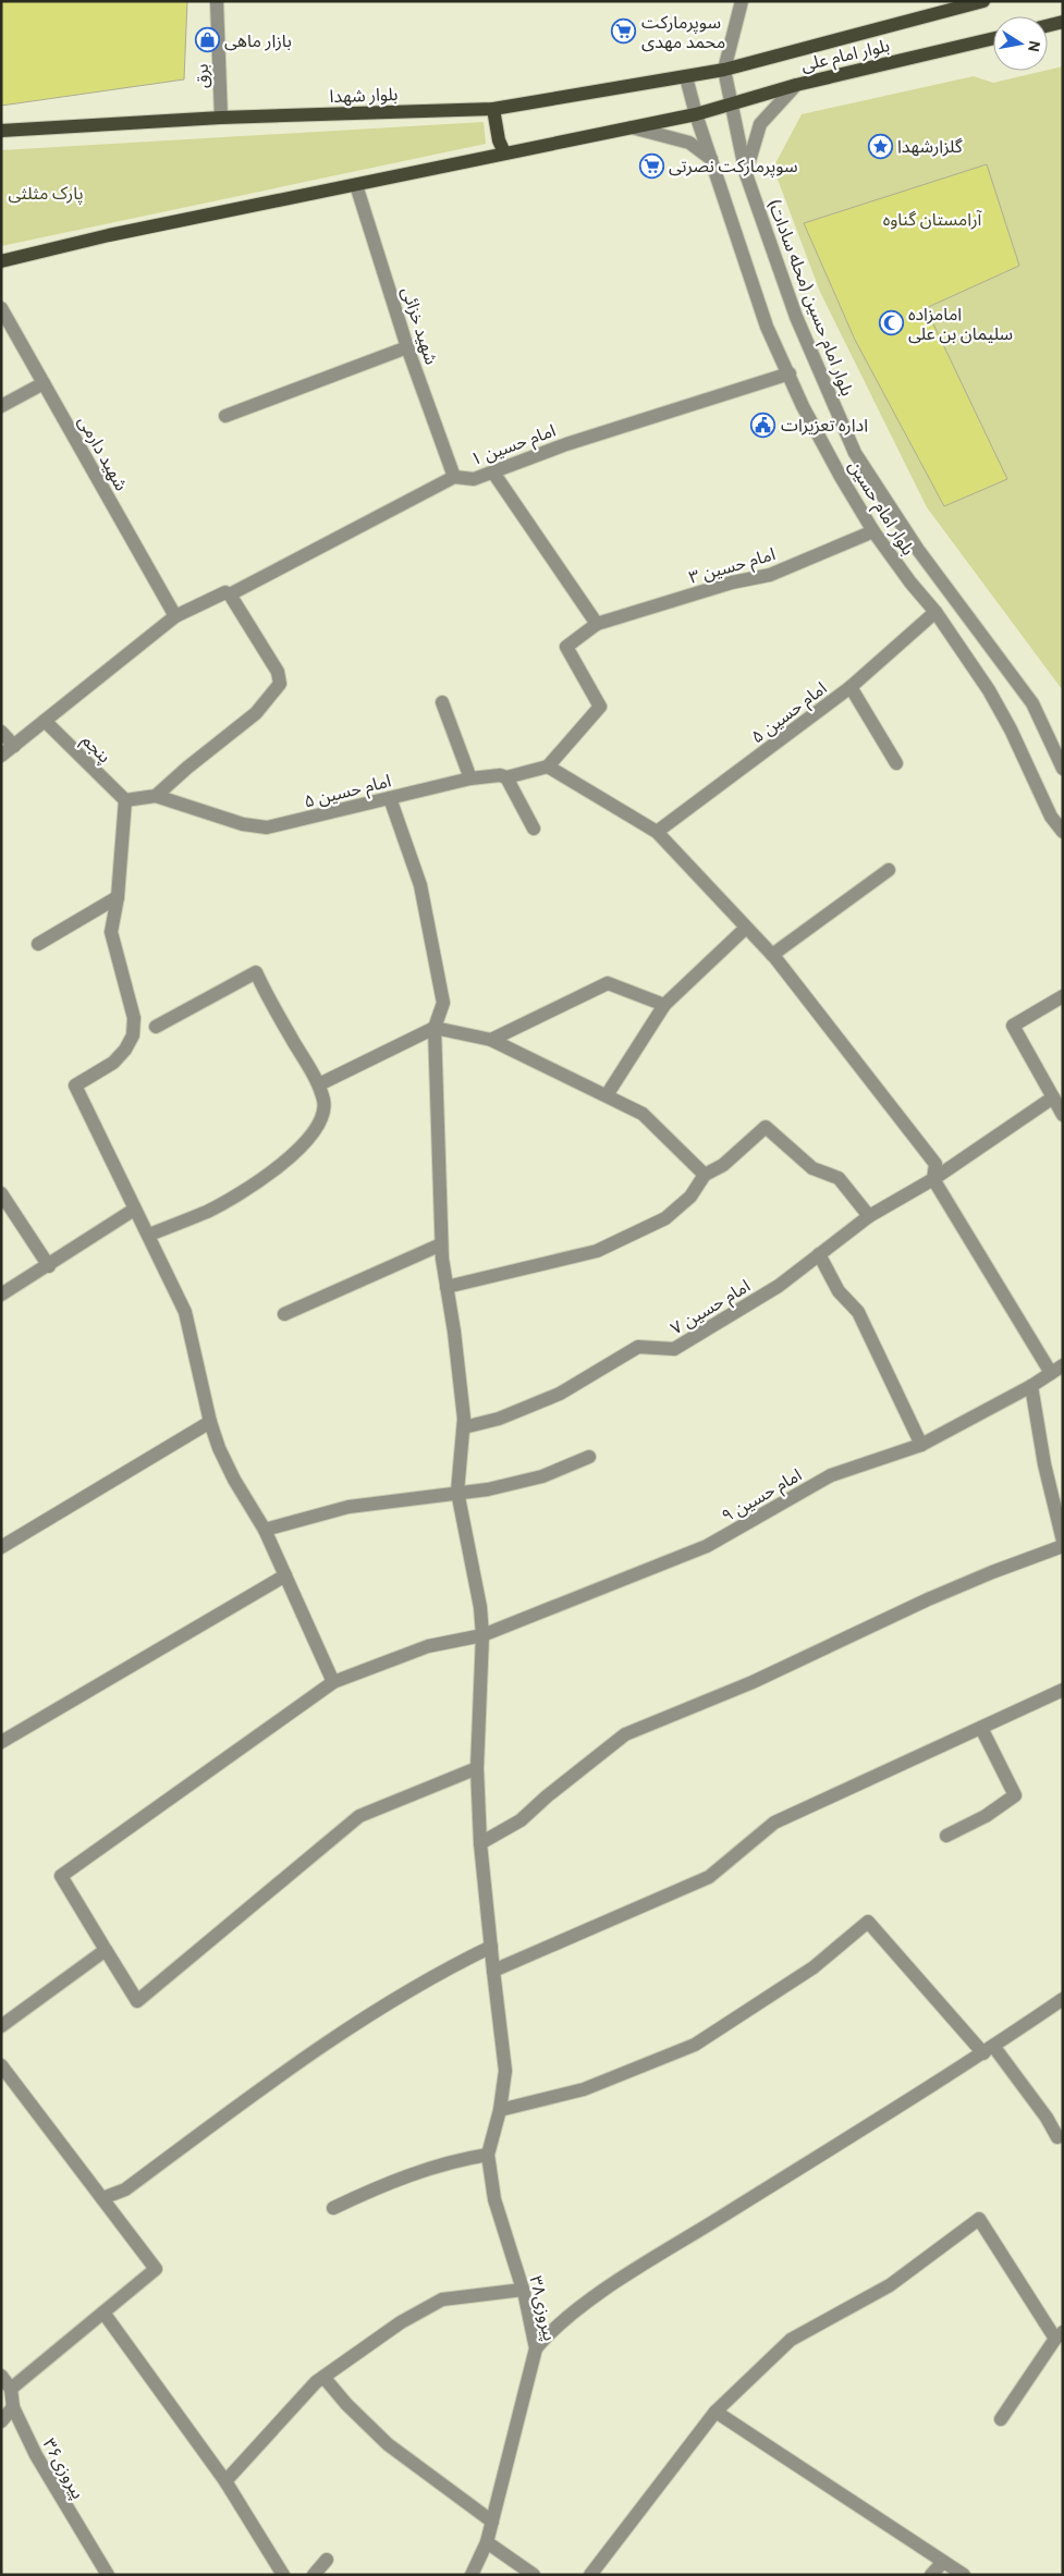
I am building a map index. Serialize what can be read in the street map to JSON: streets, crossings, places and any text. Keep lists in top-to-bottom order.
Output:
{
  "streets": {
    "main road": ["بلوار امام علی", "بلوار شهدا"],
    "street": [
      "برق",
      "بلوار امام حسین (محله سادات)",
      "شهید خزائی",
      "امام حسین ۱",
      "شهید دارمی",
      "بلوار امام حسین",
      "امام حسین ۳",
      "امام حسین ۵",
      "پنجم",
      "امام حسین ۷",
      "امام حسین ۹",
      "پیروزی۳۸",
      "پیروزی۳۶"
    ]
  },
  "crossings": [
    ["بلوار امام علی", "بلوار شهدا"],
    ["بلوار امام علی", "بلوار امام حسین (محله سادات)"],
    ["بلوار امام علی", "بلوار امام حسین"],
    ["برق", "بلوار شهدا"],
    ["بلوار شهدا", "بلوار امام حسین (محله سادات)"],
    ["بلوار شهدا", "بلوار امام حسین"],
    ["شهید خزائی", "امام حسین ۱"],
    ["امام حسین ۱", "شهید دارمی"],
    ["امام حسین ۱", "بلوار امام حسین"],
    ["امام حسین ۱", "پنجم"],
    ["بلوار امام حسین", "امام حسین ۳"],
    ["بلوار امام حسین", "امام حسین ۵"],
    ["امام حسین ۳", "امام حسین ۵"],
    ["امام حسین ۷", "پیروزی۳۸"],
    ["امام حسین ۹", "پیروزی۳۸"]
  ],
  "parks": ["پارک مثلثی", "آرامستان گناوه"],
  "places": {
    "supermarket": ["سوپرمارکت محمد مهدی", "سوپرمارکت نصرتی"],
    "shop": ["بازار ماهی"],
    "place": ["گلزارشهدا"],
    "mosque": ["امامزاده سلیمان بن علی"],
    "public building": ["اداره تعزیرات"]
  },
  "north": "right"
}
